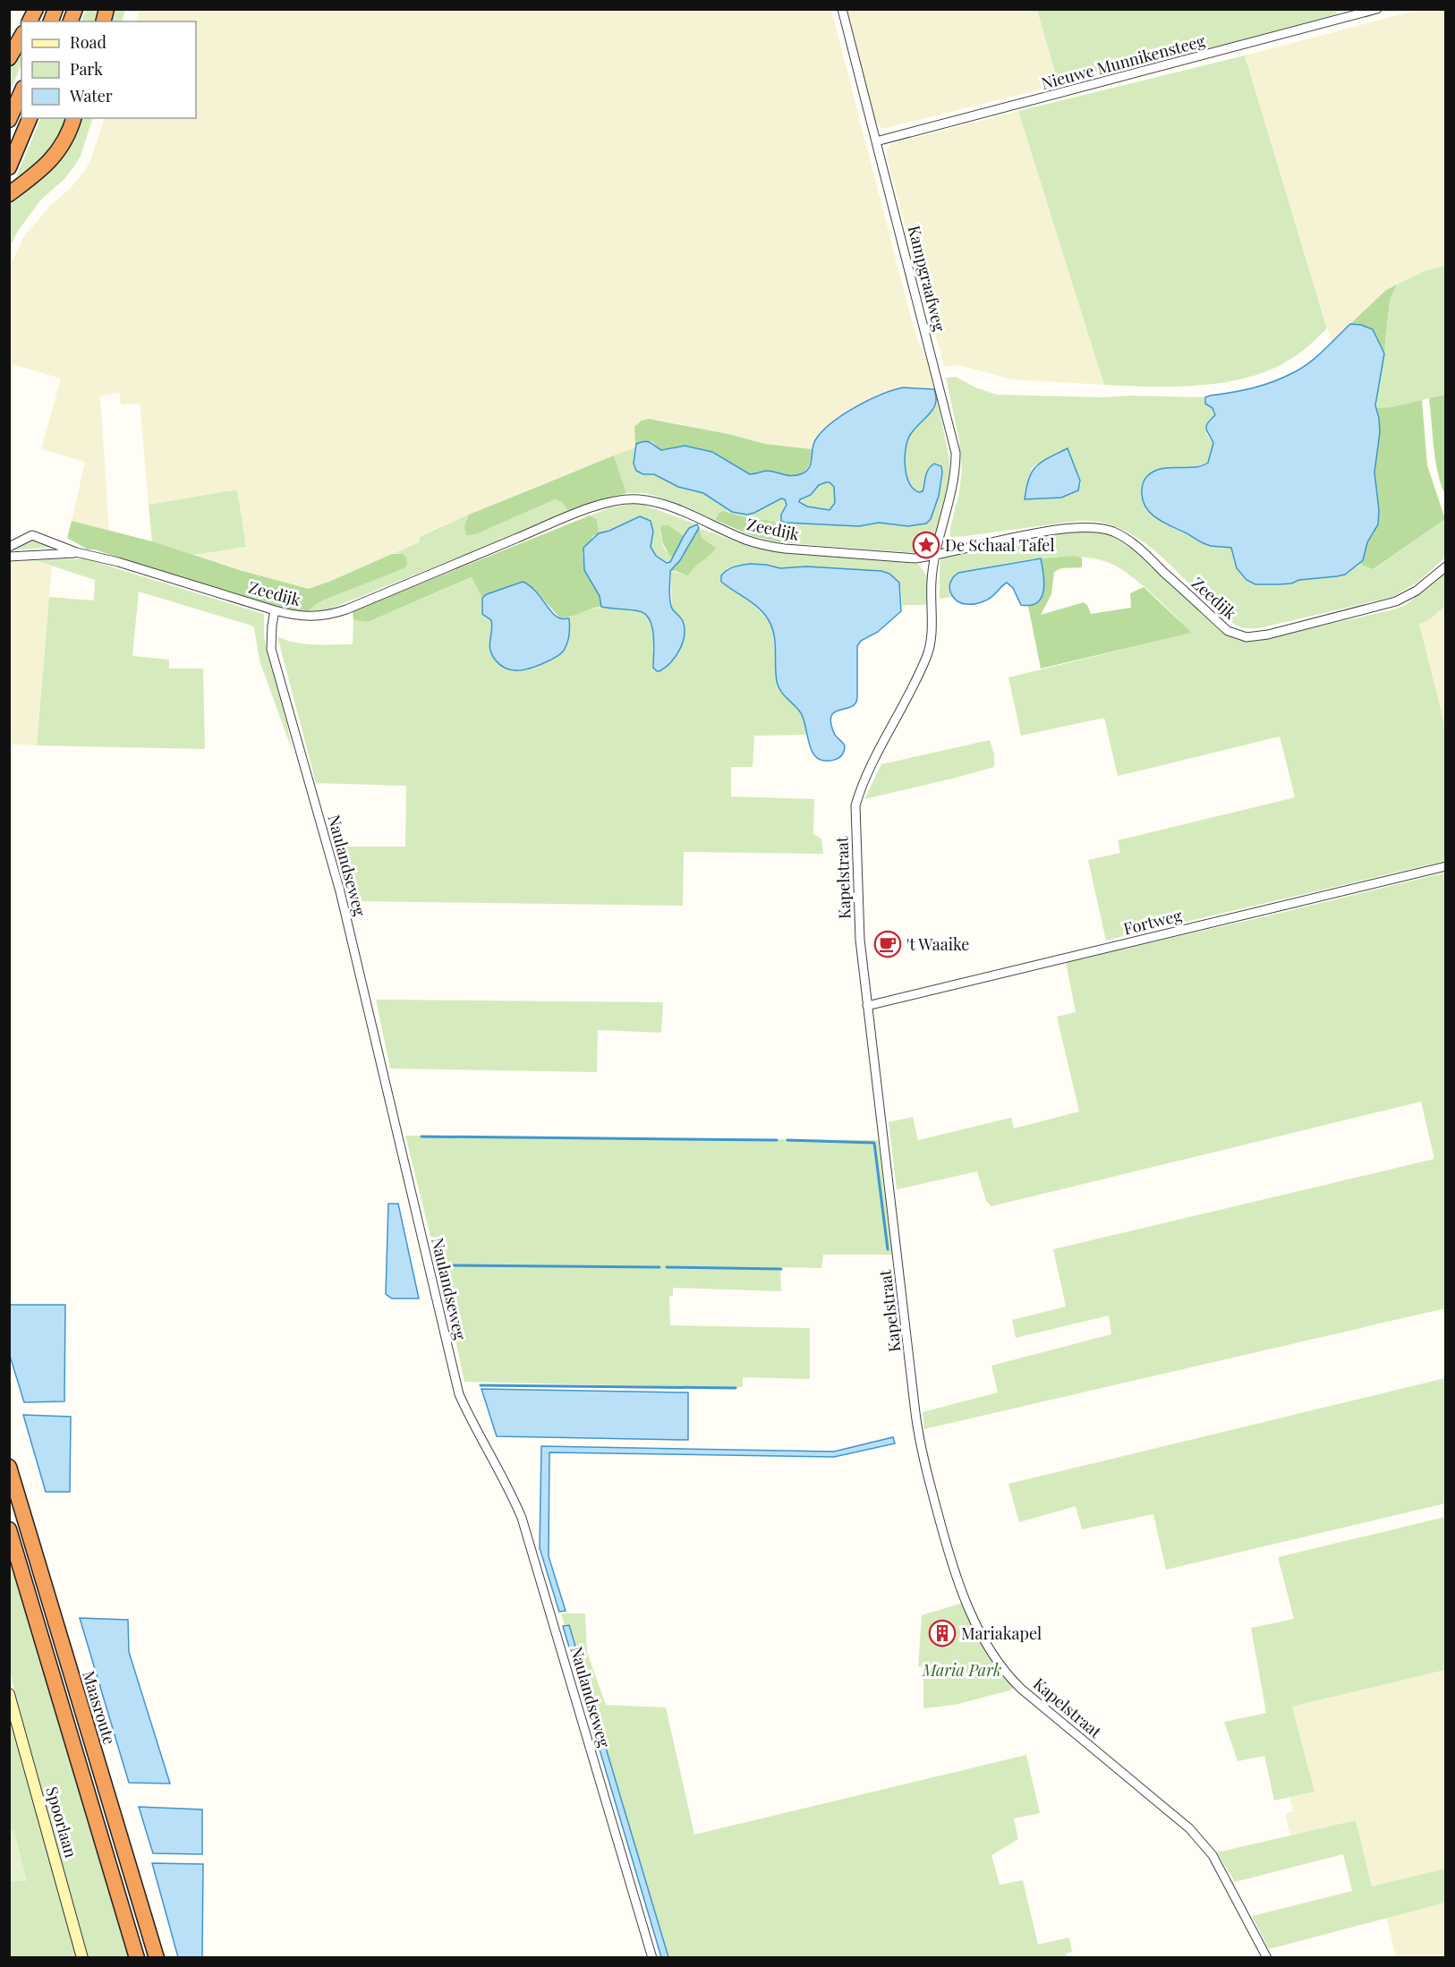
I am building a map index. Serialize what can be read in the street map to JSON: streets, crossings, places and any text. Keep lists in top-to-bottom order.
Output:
{
  "streets": {
    "highway": ["Maasroute"],
    "main road": ["Spoorlaan"],
    "street": [
      "Nieuwe Munnikensteeg",
      "Kampgraafweg",
      "Zeedijk",
      "Naulandseweg",
      "Kapelstraat",
      "Fortweg"
    ]
  },
  "crossings": [
    ["Nieuwe Munnikensteeg", "Kampgraafweg"],
    ["Kampgraafweg", "Zeedijk"],
    ["Kampgraafweg", "Kapelstraat"],
    ["Zeedijk", "Naulandseweg"],
    ["Zeedijk", "Kapelstraat"],
    ["Kapelstraat", "Fortweg"]
  ],
  "parks": ["Maria Park"],
  "places": {
    "place": ["De Schaal Tafel"],
    "cafe": ["'t Waaike"],
    "building": ["Mariakapel"]
  },
  "legend": ["Road", "Park", "Water"]
}
